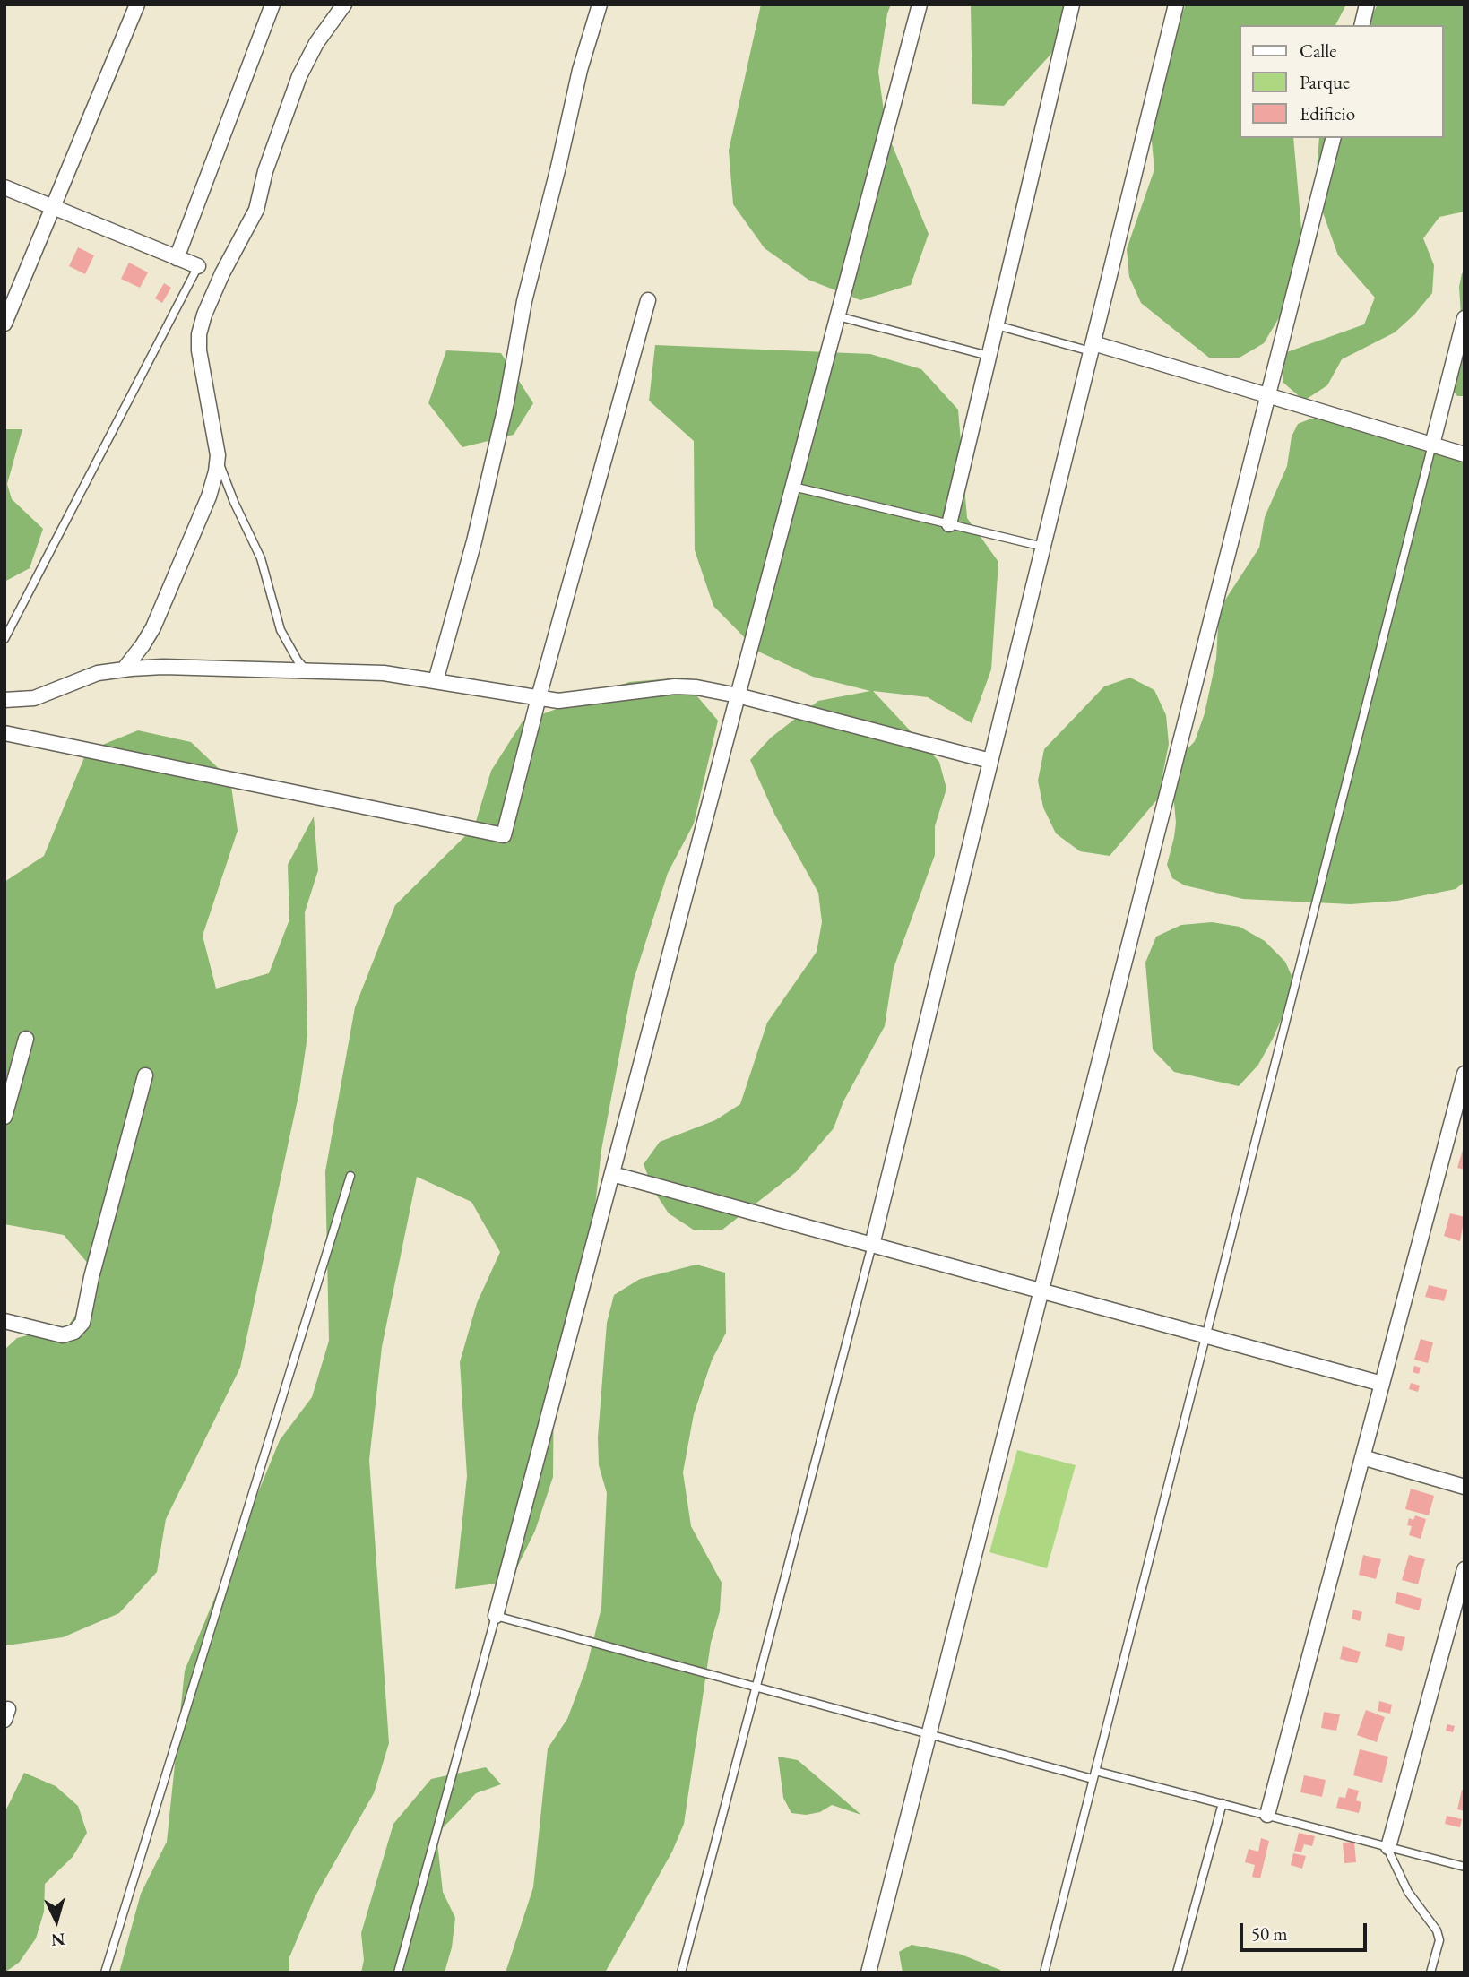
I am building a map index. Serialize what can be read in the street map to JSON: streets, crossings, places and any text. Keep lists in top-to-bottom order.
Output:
{
  "legend": ["Calle", "Parque", "Edificio"],
  "scale_bar": "50 m",
  "north": "bottom"
}
